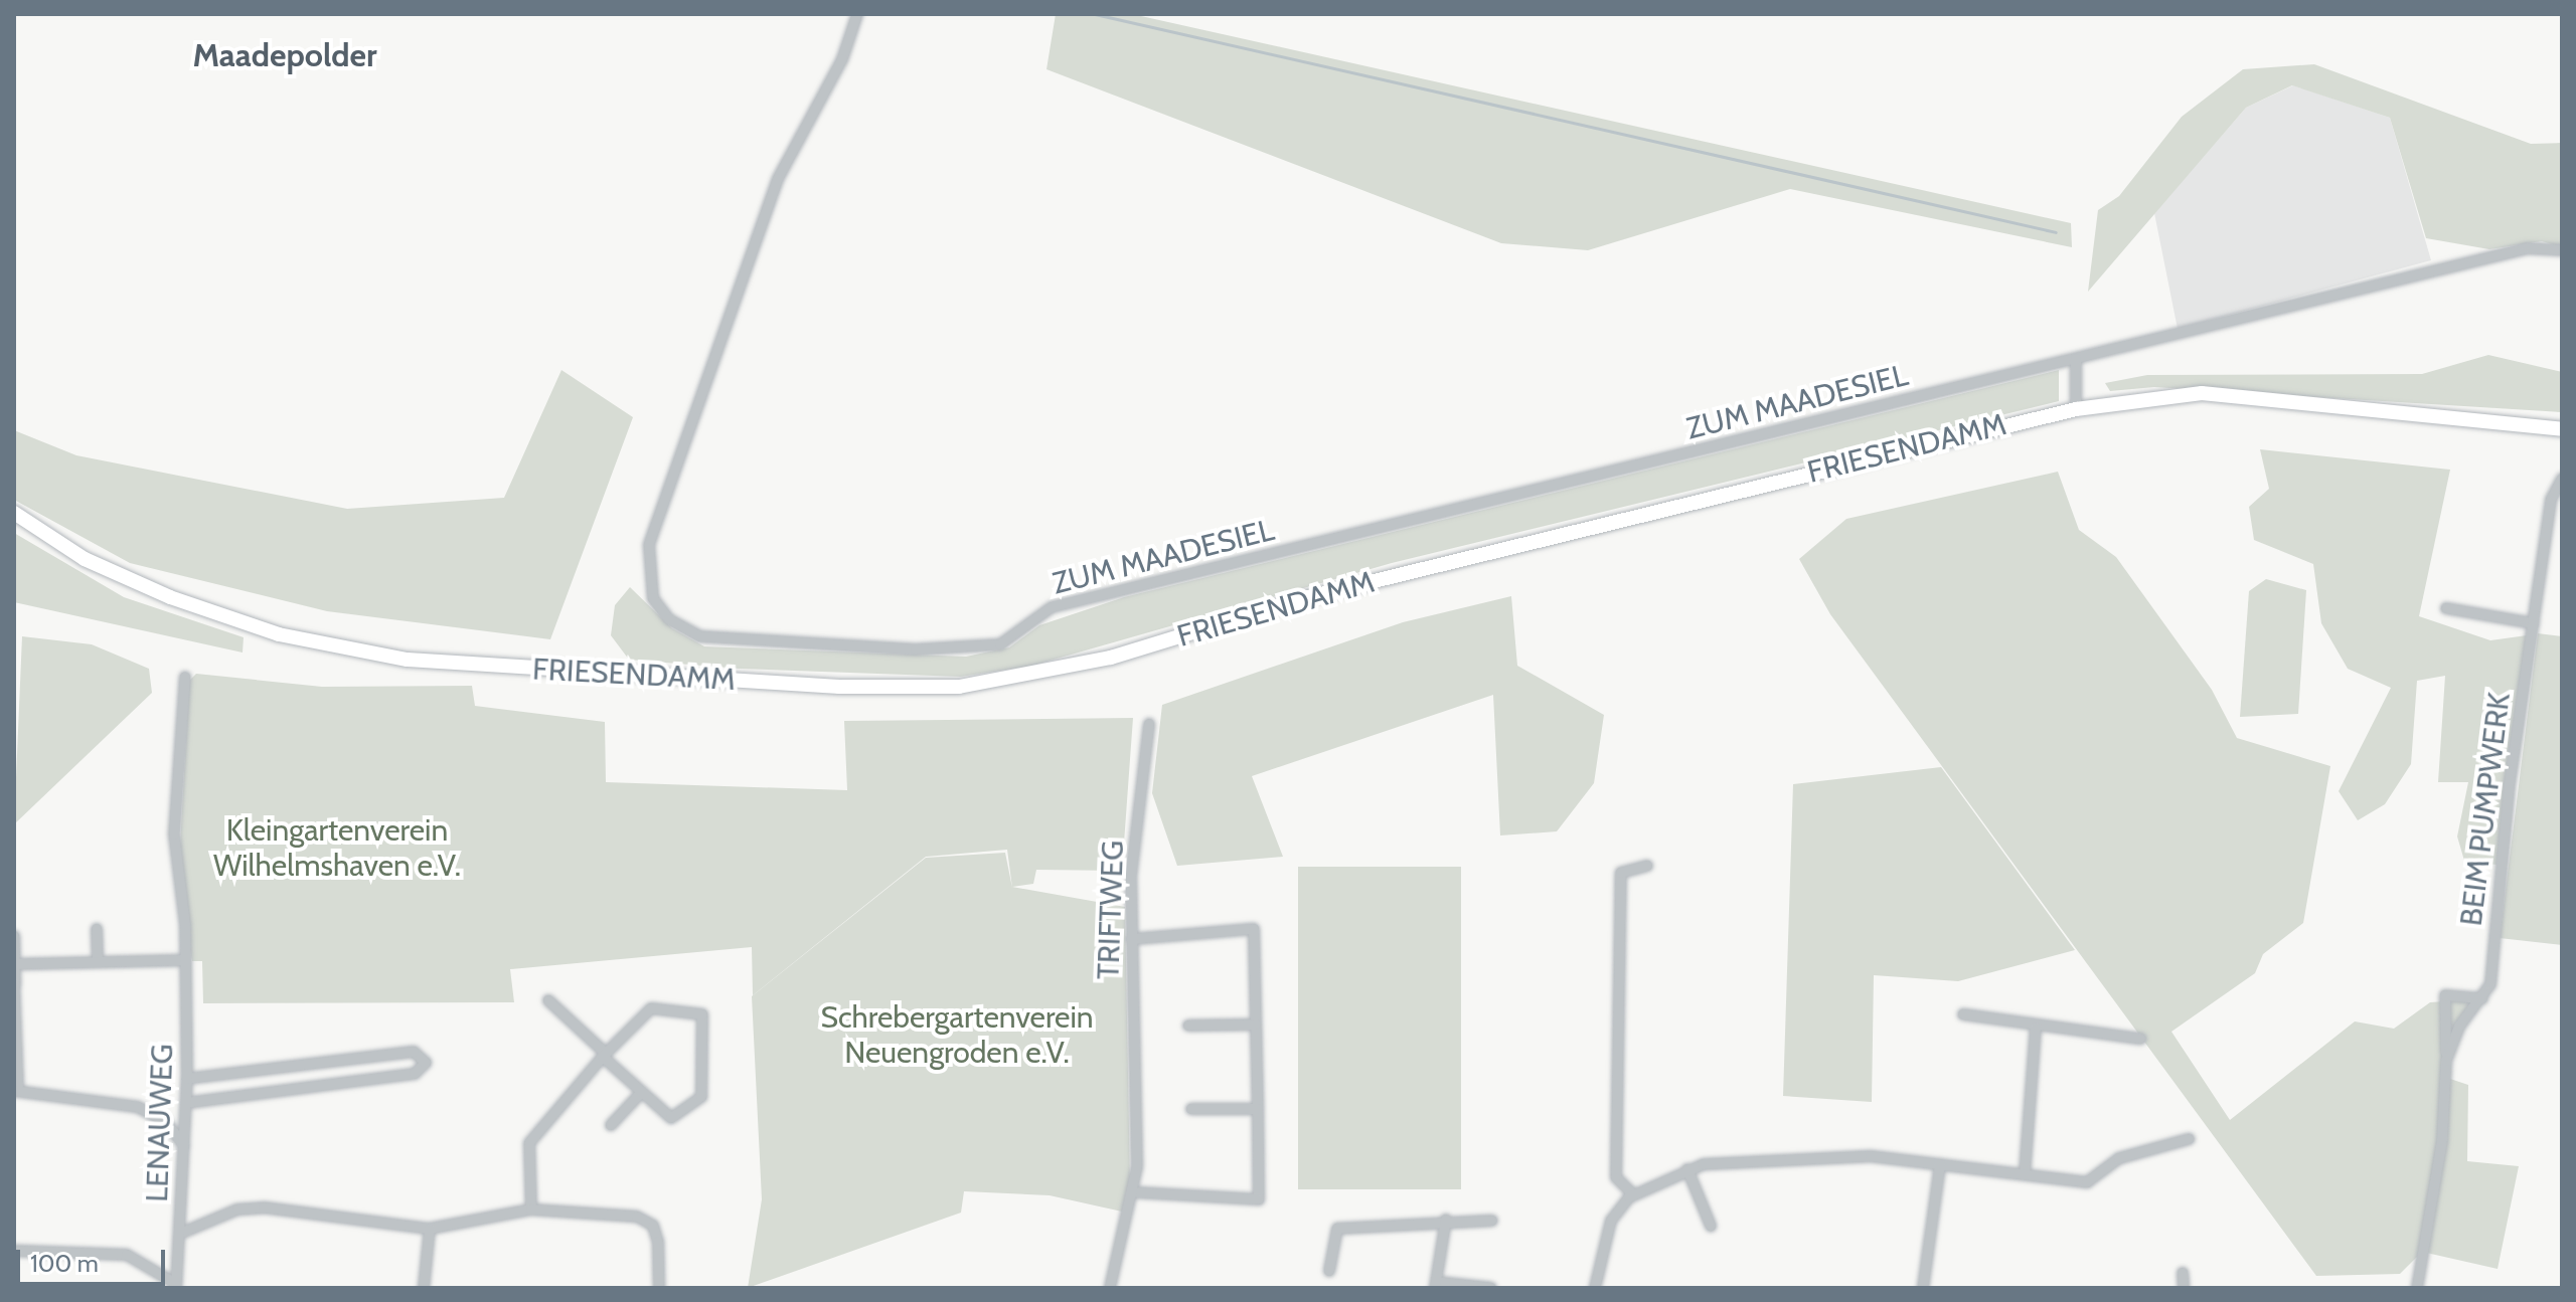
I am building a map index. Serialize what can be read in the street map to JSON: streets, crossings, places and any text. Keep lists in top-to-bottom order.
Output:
{
  "streets": {
    "main road": ["FRIESENDAMM"],
    "street": [
      "ZUM MAADESIEL",
      "BEIM PUMPWERK",
      "TRIFTWEG",
      "LENAUWEG"
    ]
  },
  "districts": ["Maadepolder"],
  "parks": ["Kleingartenverein Wilhelmshaven e.V.", "Schrebergartenverein Neuengroden e.V."],
  "scale_bar": "100 m"
}
